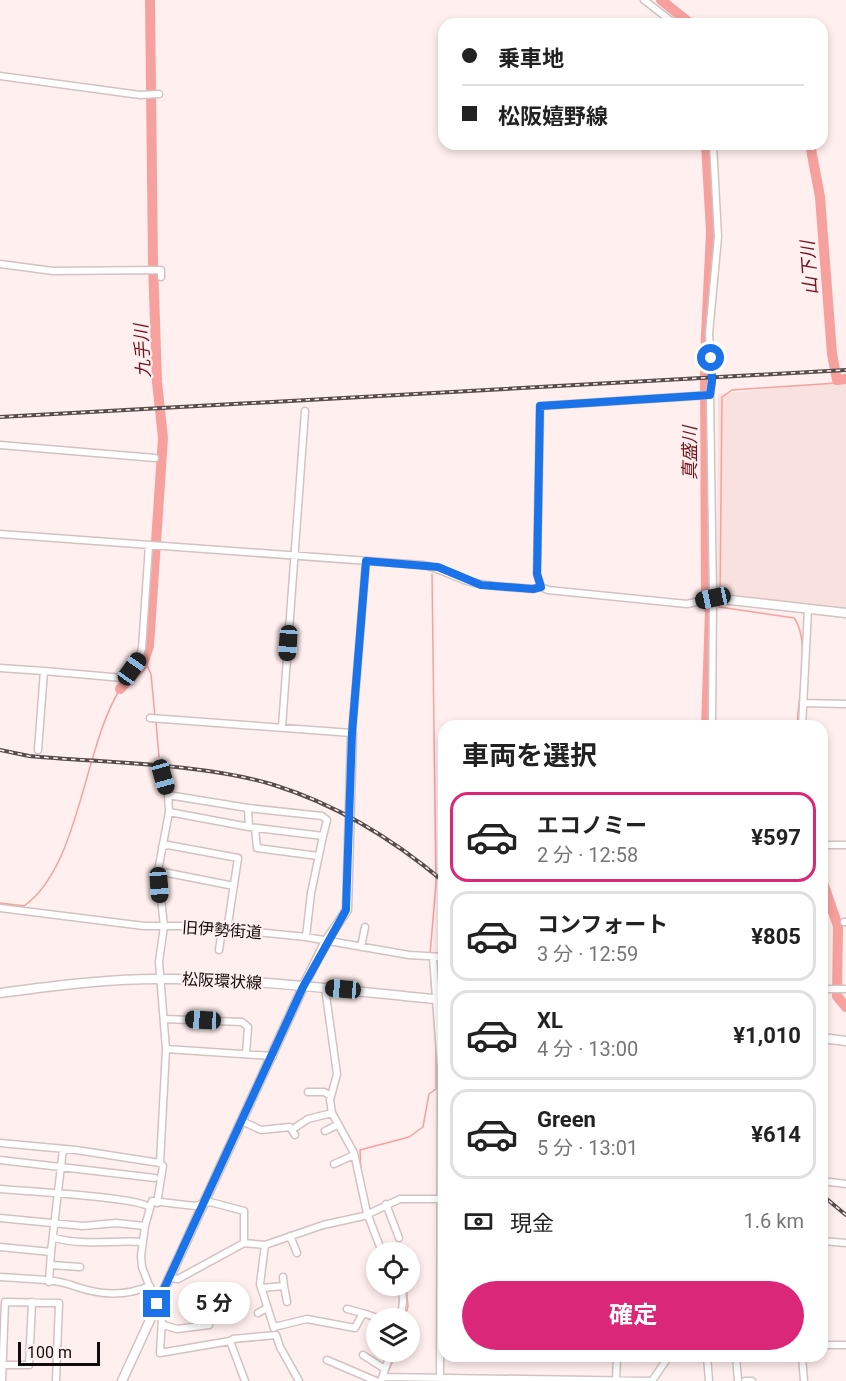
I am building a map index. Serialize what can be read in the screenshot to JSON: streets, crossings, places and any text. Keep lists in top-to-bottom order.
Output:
{
  "streets": {
    "main road": ["松阪環状線"],
    "street": ["旧伊勢街道"]
  },
  "water": ["山下川", "九手川", "真盛川"],
  "scale_bar": "100 m",
  "page": {
    "banner": ["乗車地", "松阪嬉野線"],
    "heading": "車両を選択",
    "list": [
      {
        "name": "エコノミー",
        "note": "2 分 · 12:58",
        "value": "¥597"
      },
      {
        "name": "コンフォート",
        "note": "3 分 · 12:59",
        "value": "¥805"
      },
      {
        "name": "XL",
        "note": "4 分 · 13:00",
        "value": "¥1,010"
      },
      {
        "name": "Green",
        "note": "5 分 · 13:01",
        "value": "¥614"
      }
    ],
    "pay": ["現金", "1.6 km"],
    "buttons": "確定",
    "bubble": "5 分",
    "scale": "100 m"
  }
}
